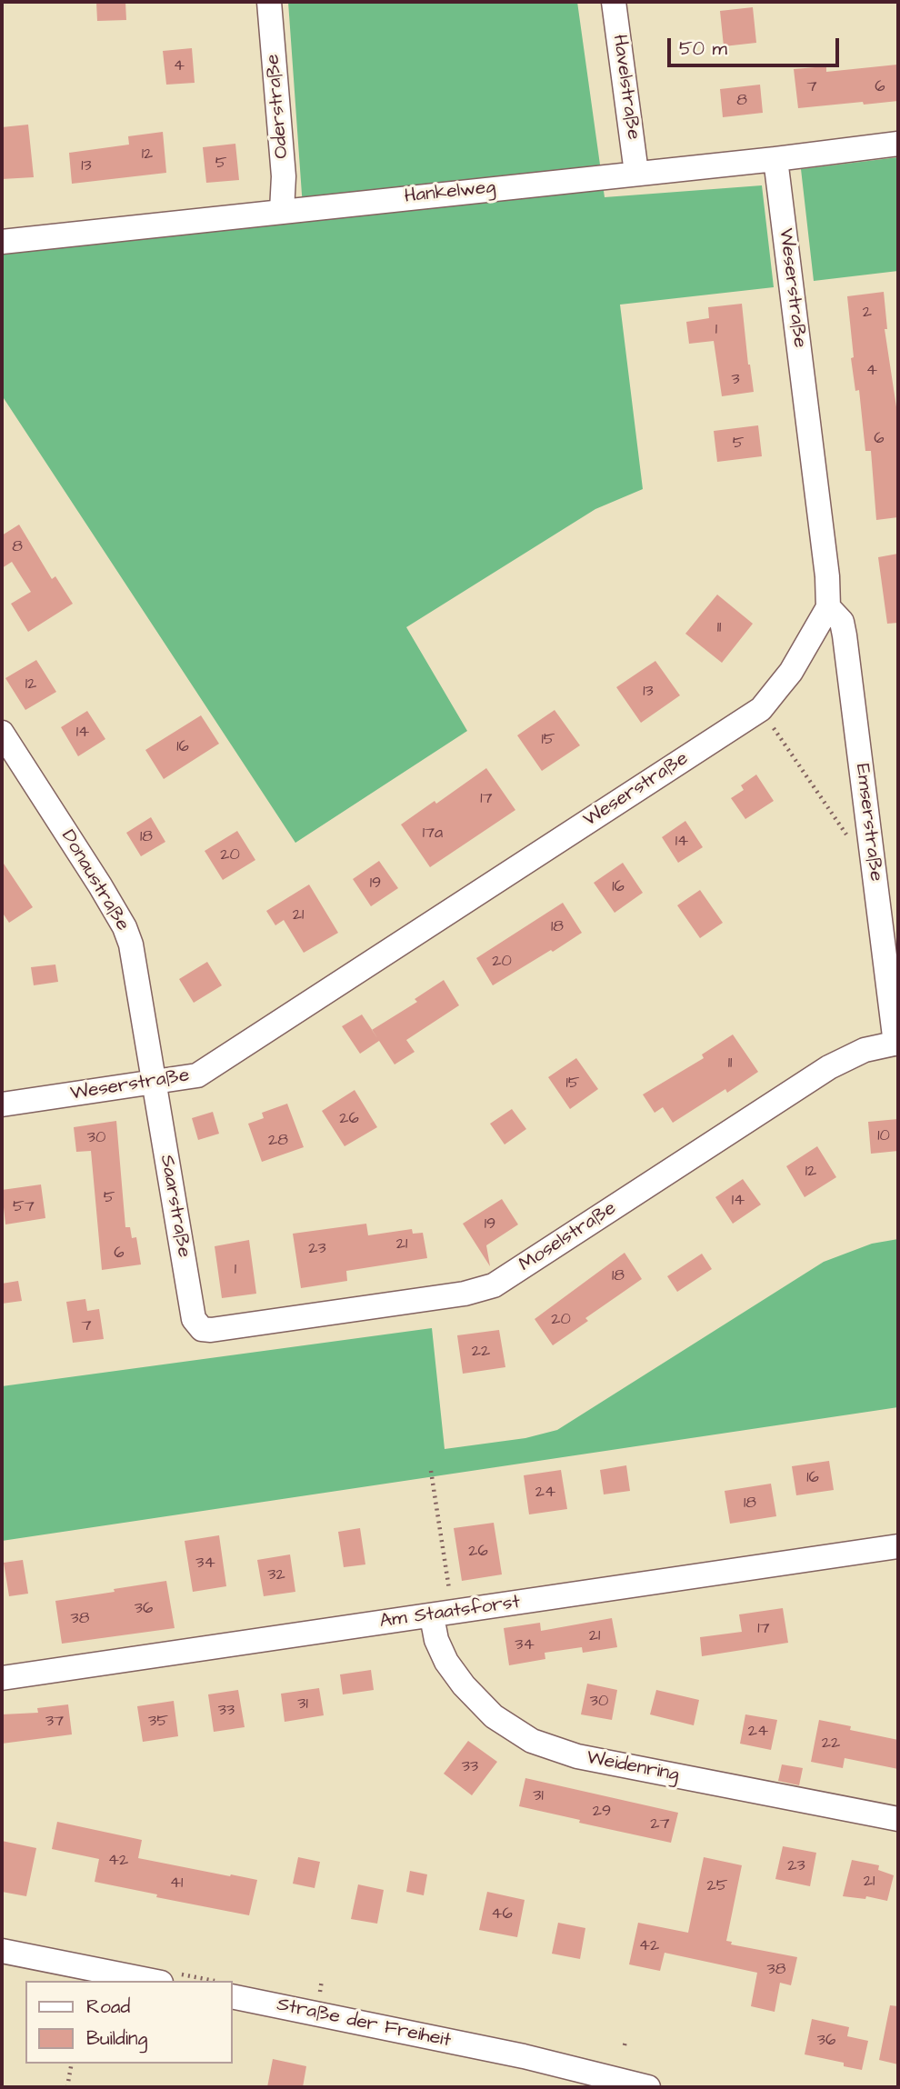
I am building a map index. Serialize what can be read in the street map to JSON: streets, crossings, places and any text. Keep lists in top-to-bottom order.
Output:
{
  "streets": {
    "street": [
      "Havelstraße",
      "Oderstraße",
      "Hankelweg",
      "Weserstraße",
      "Emserstraße",
      "Donaustraße",
      "Saarstraße",
      "Moselstraße",
      "Am Staatsforst",
      "Weidenring",
      "Straße der Freiheit"
    ]
  },
  "crossings": [
    ["Havelstraße", "Hankelweg"],
    ["Oderstraße", "Hankelweg"],
    ["Hankelweg", "Weserstraße"],
    ["Weserstraße", "Emserstraße"],
    ["Weserstraße", "Donaustraße"],
    ["Weserstraße", "Saarstraße"],
    ["Emserstraße", "Moselstraße"],
    ["Donaustraße", "Saarstraße"],
    ["Saarstraße", "Moselstraße"],
    ["Am Staatsforst", "Weidenring"]
  ],
  "house_numbers": [
    "4",
    "7",
    "6",
    "8",
    "12",
    "5",
    "13",
    "2",
    "1",
    "4",
    "3",
    "6",
    "5",
    "8",
    "11",
    "12",
    "13",
    "14",
    "15",
    "16",
    "17",
    "17a",
    "18",
    "14",
    "20",
    "19",
    "16",
    "21",
    "18",
    "20",
    "11",
    "15",
    "26",
    "10",
    "30",
    "28",
    "12",
    "5",
    "14",
    "57",
    "19",
    "21",
    "23",
    "6",
    "1",
    "18",
    "20",
    "7",
    "22",
    "16",
    "24",
    "18",
    "26",
    "34",
    "32",
    "36",
    "38",
    "17",
    "21",
    "34",
    "30",
    "31",
    "33",
    "37",
    "35",
    "24",
    "22",
    "33",
    "31",
    "29",
    "27",
    "42",
    "23",
    "21",
    "41",
    "25",
    "46",
    "42",
    "38",
    "36"
  ],
  "legend": ["Road", "Building"],
  "scale_bar": "50 m"
}
